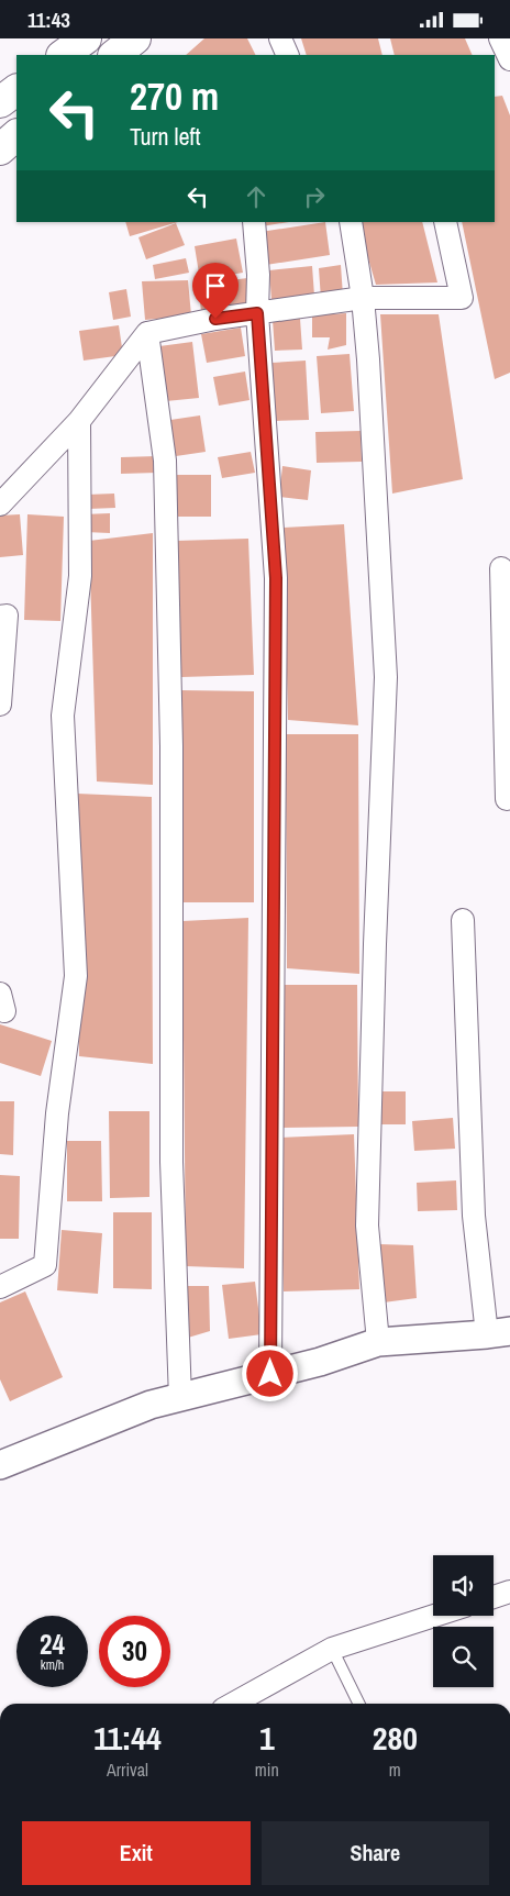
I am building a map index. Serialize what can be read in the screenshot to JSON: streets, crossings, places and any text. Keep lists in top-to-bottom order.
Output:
{
  "page": {
    "status": "11:43",
    "turn": ["270 m", "Turn left"],
    "speed": "24 km/h",
    "limit": "30",
    "eta": [
      "11:44",
      "Arrival",
      "1",
      "min",
      "280",
      "m"
    ],
    "buttons": ["Exit", "Share"]
  }
}
